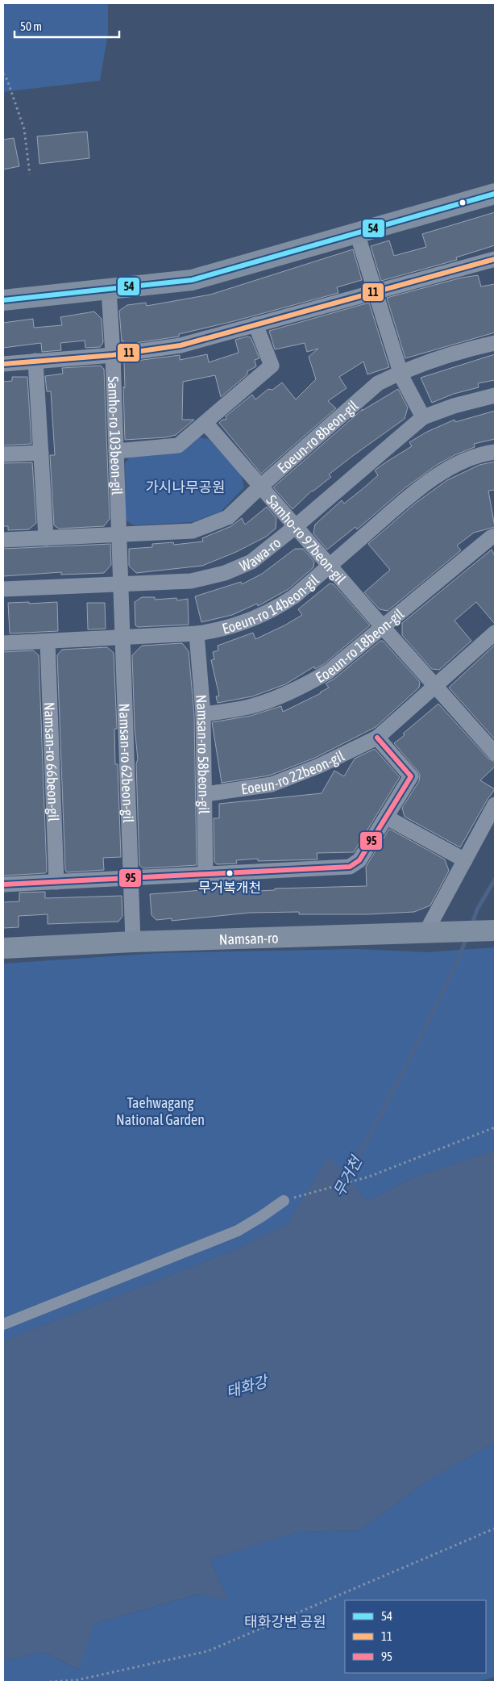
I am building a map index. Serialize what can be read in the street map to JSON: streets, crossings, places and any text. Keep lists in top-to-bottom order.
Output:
{
  "streets": {
    "main road": ["Namsan-ro"],
    "street": [
      "Eoeun-ro 8beon-gil",
      "Samho-ro 103beon-gil",
      "Samho-ro 97beon-gil",
      "Wawa-ro",
      "Eoeun-ro 14beon-gil",
      "Eoeun-ro 18beon-gil",
      "Namsan-ro 58beon-gil",
      "Namsan-ro 66beon-gil",
      "Namsan-ro 62beon-gil",
      "Eoeun-ro 22beon-gil"
    ]
  },
  "crossings": [
    ["Eoeun-ro 8beon-gil", "Samho-ro 103beon-gil"],
    ["Eoeun-ro 8beon-gil", "Samho-ro 97beon-gil"],
    ["Samho-ro 103beon-gil", "Wawa-ro"],
    ["Samho-ro 103beon-gil", "Namsan-ro 62beon-gil"],
    ["Samho-ro 97beon-gil", "Wawa-ro"],
    ["Samho-ro 97beon-gil", "Eoeun-ro 14beon-gil"],
    ["Samho-ro 97beon-gil", "Eoeun-ro 18beon-gil"],
    ["Samho-ro 97beon-gil", "Eoeun-ro 22beon-gil"],
    ["Wawa-ro", "Namsan-ro 62beon-gil"],
    ["Eoeun-ro 14beon-gil", "Namsan-ro 58beon-gil"],
    ["Eoeun-ro 14beon-gil", "Namsan-ro 66beon-gil"],
    ["Eoeun-ro 14beon-gil", "Namsan-ro 62beon-gil"],
    ["Eoeun-ro 18beon-gil", "Namsan-ro 58beon-gil"],
    ["Namsan-ro 58beon-gil", "Eoeun-ro 22beon-gil"],
    ["Namsan-ro 62beon-gil", "Namsan-ro"]
  ],
  "water": ["무거천", "태화강"],
  "parks": ["가시나무공원", "Taehwagang National Garden", "태화강변 공원"],
  "places": ["무거복개천"],
  "lines": ["transit line 54", "transit line 11", "transit line 95"],
  "legend": ["54", "11", "95"],
  "scale_bar": "50 m"
}
